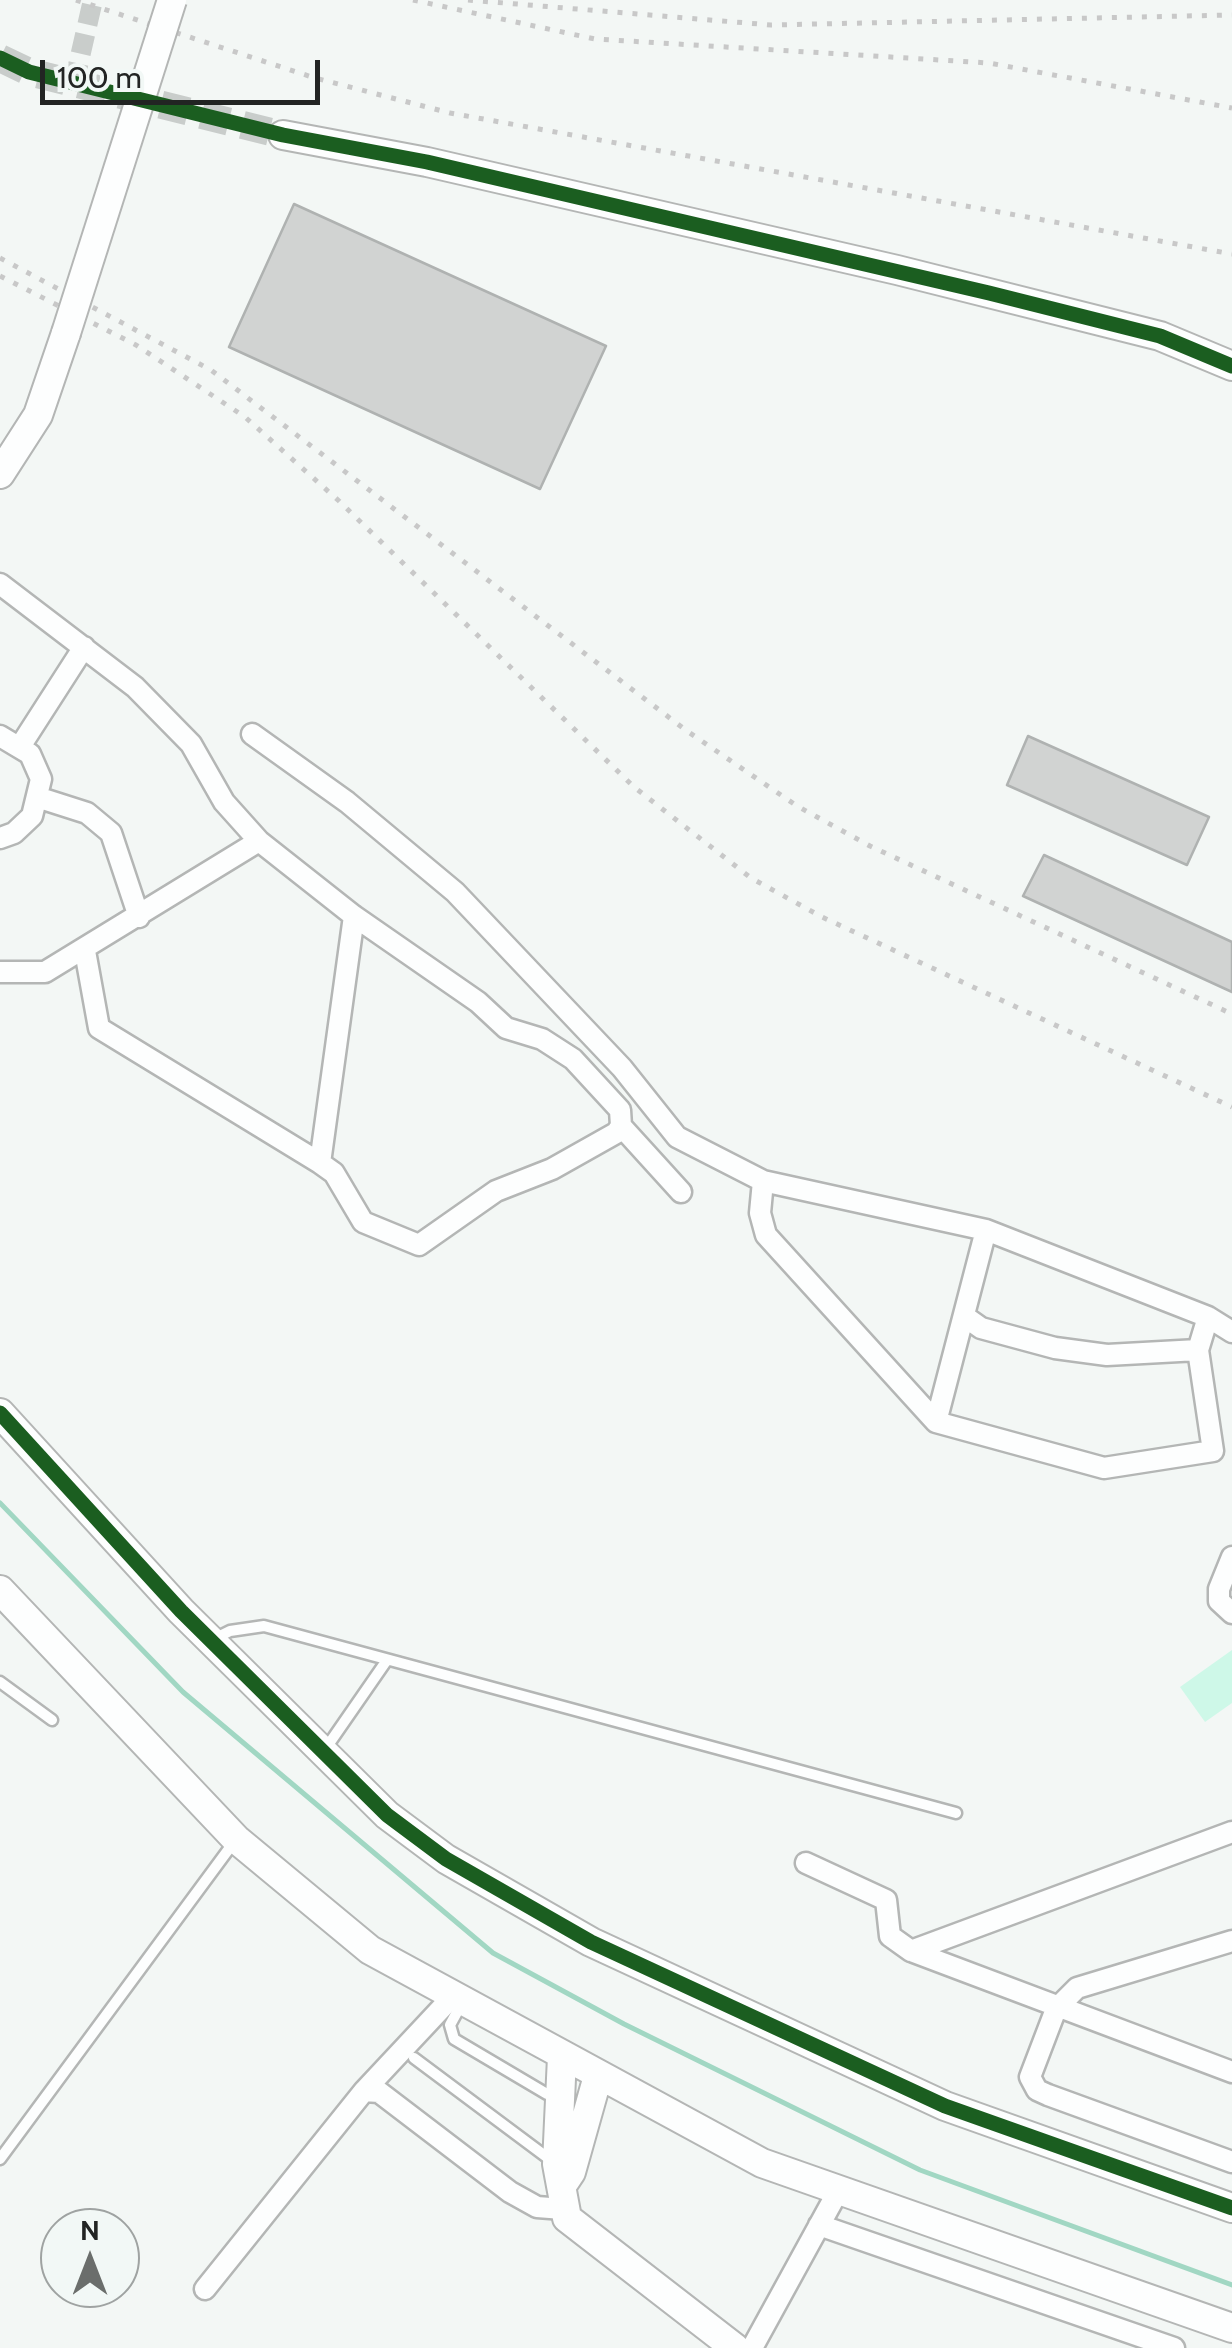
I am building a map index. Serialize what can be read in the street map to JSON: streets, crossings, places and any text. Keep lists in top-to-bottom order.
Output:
{
  "scale_bar": "100 m",
  "north": "top"
}
